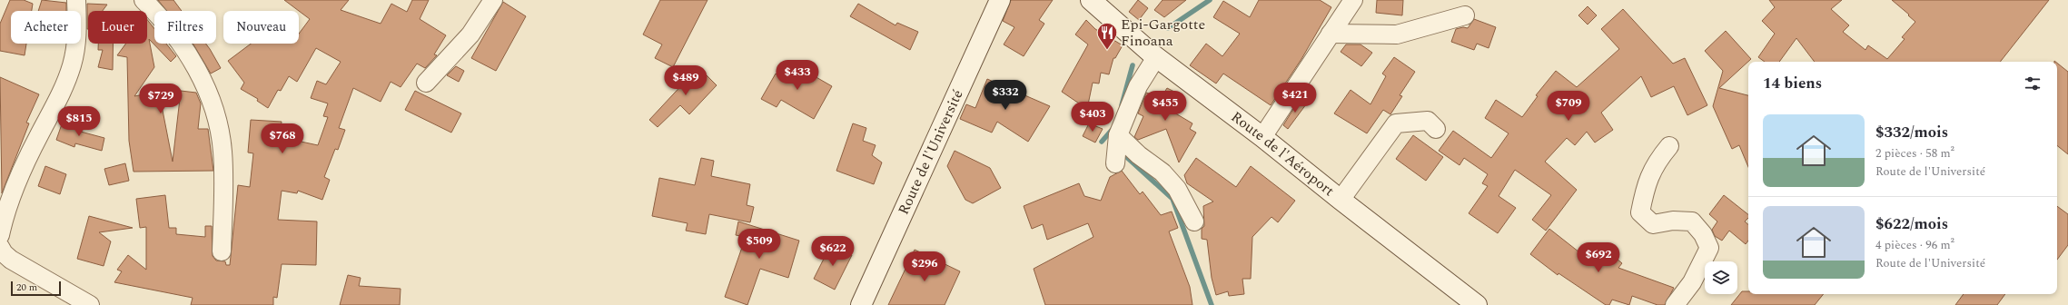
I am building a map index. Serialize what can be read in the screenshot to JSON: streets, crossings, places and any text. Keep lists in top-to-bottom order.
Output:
{
  "streets": {
    "main road": ["Route de l'Université", "Route de l'Aéroport"]
  },
  "places": {
    "restaurant": ["Epi-Gargotte Finoana"]
  },
  "scale_bar": "20 m",
  "page": {
    "chip": [
      "Acheter",
      "Louer",
      "Filtres",
      "Nouveau"
    ],
    "price": [
      "$433",
      "$489",
      "$332",
      "$421",
      "$729",
      "$455",
      "$709",
      "$403",
      "$815",
      "$768",
      "$509",
      "$622",
      "$692",
      "$296"
    ],
    "heading": "14 biens",
    "list": [
      {
        "name": "$332/mois",
        "note": "2 pièces · 58 m² · Route de l'Université"
      },
      {
        "name": "$622/mois",
        "note": "4 pièces · 96 m² · Route de l'Université"
      }
    ],
    "scale": "20 m"
  }
}
